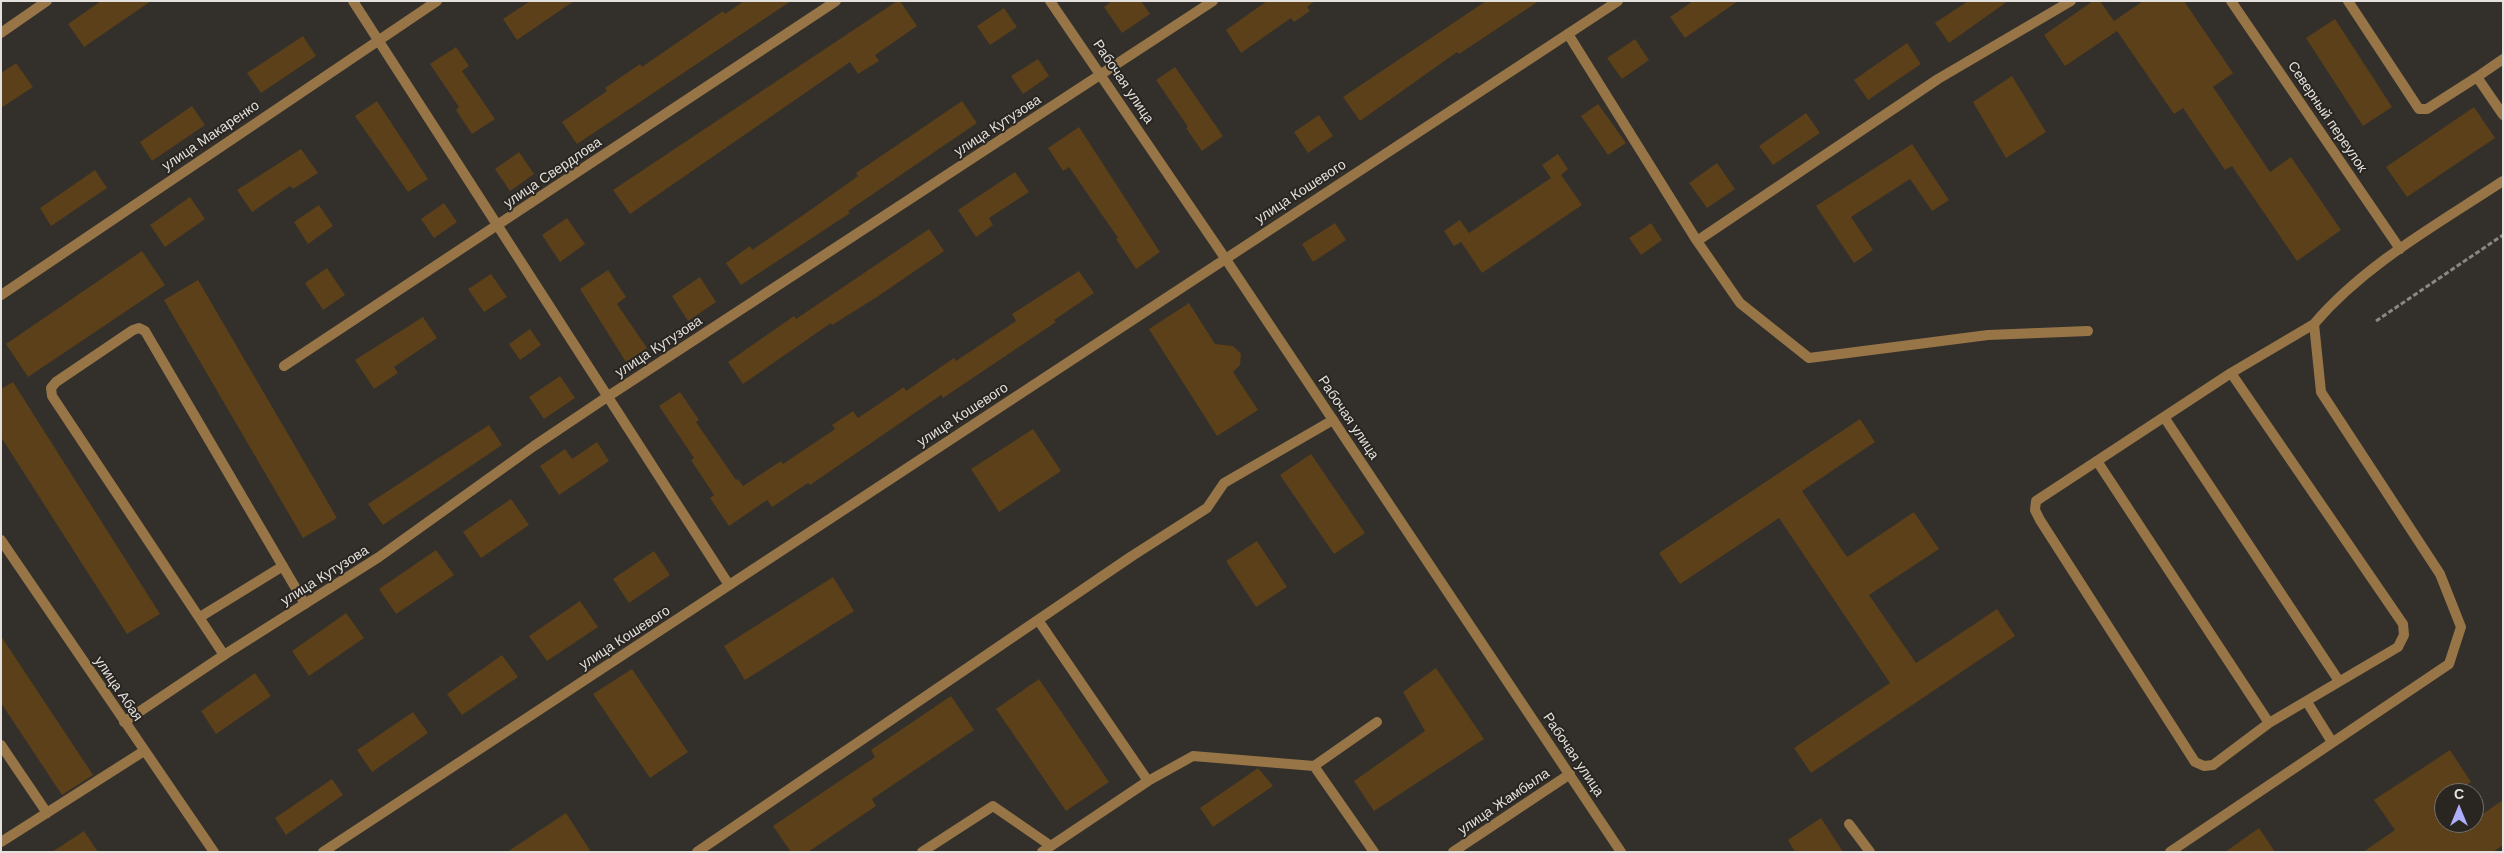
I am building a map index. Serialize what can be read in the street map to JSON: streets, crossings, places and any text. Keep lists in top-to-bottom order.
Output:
{
  "streets": {
    "street": [
      "Рабочая улица",
      "Северный переулок",
      "улица Кутузова",
      "улица Макаренко",
      "улица Свердлова",
      "улица Кошевого",
      "улица Абая",
      "улица Жамбыла"
    ]
  },
  "crossings": [
    ["Рабочая улица", "улица Кутузова"],
    ["Рабочая улица", "улица Кошевого"],
    ["Рабочая улица", "улица Жамбыла"],
    ["улица Кутузова", "улица Абая"]
  ],
  "north": "top"
}
